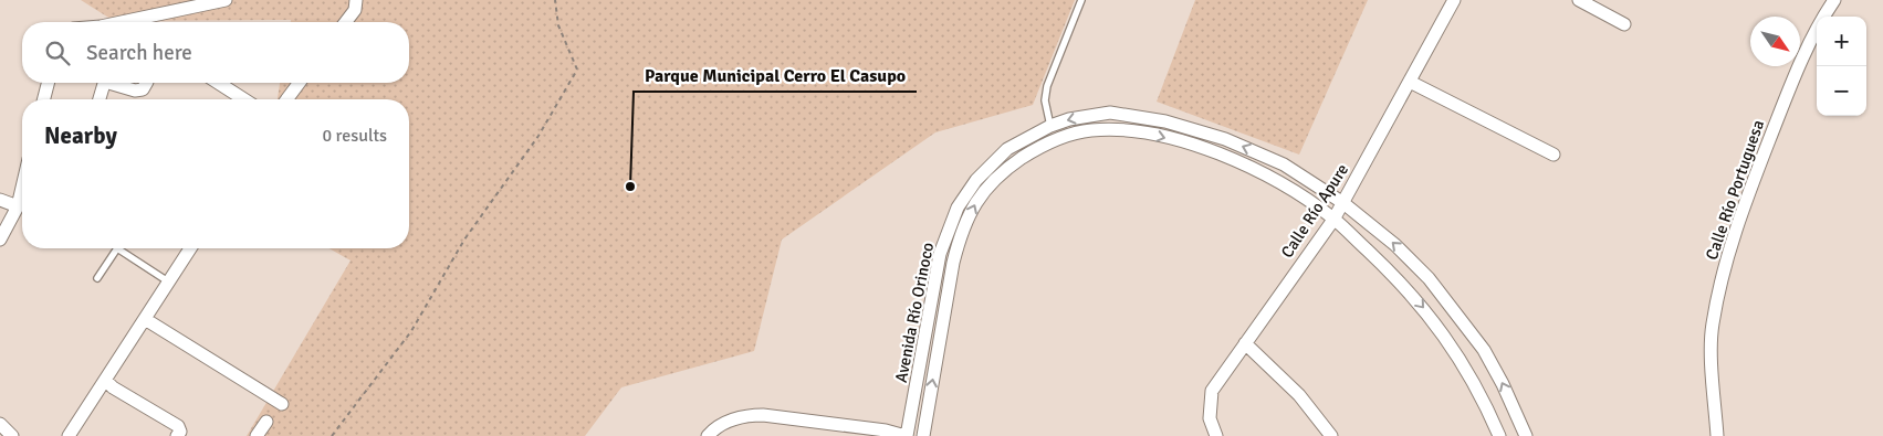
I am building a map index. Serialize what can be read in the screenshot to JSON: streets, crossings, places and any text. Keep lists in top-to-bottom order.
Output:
{
  "streets": {
    "street": ["Calle Río Portuguesa", "Calle Río Apure", "Avenida Río Orinoco"]
  },
  "crossings": [
    ["Calle Río Apure", "Avenida Río Orinoco"]
  ],
  "places": ["Parque Municipal Cerro El Casupo"],
  "north": "bottom right",
  "page": {
    "map_buttons": ["+", "−"],
    "search": "Search here",
    "heading": ["Nearby", "0 results"]
  }
}
